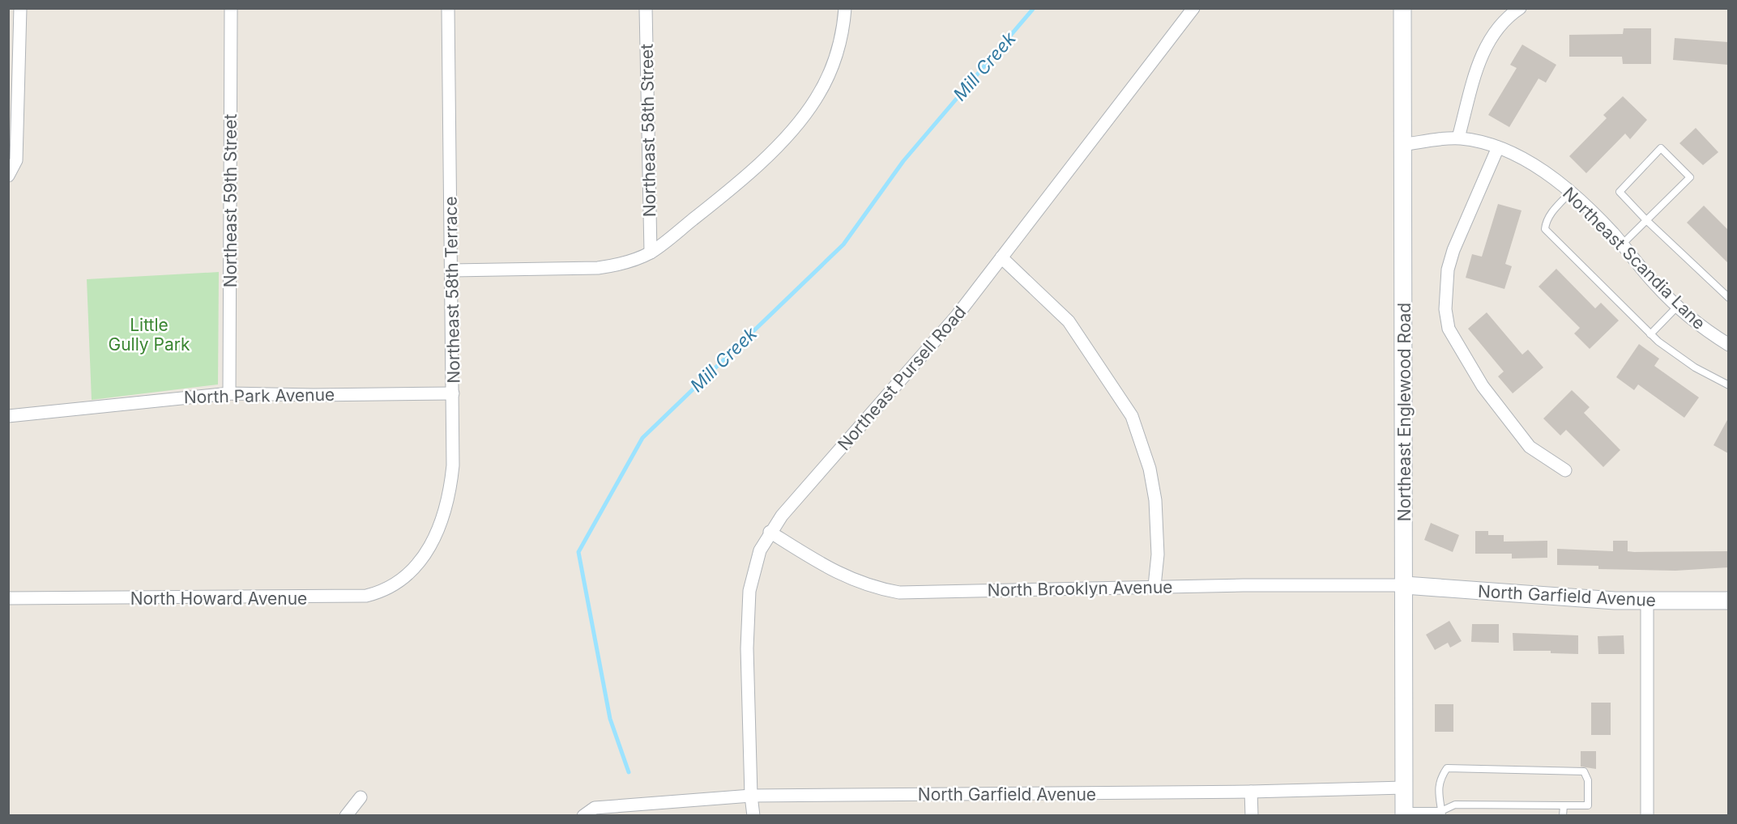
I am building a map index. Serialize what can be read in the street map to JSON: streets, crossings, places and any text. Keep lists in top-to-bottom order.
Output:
{
  "streets": {
    "main road": ["Northeast Englewood Road", "North Garfield Avenue"],
    "street": [
      "Northeast 58th Street",
      "Northeast 59th Street",
      "Northeast Scandia Lane",
      "Northeast 58th Terrace",
      "Northeast Pursell Road",
      "North Park Avenue",
      "North Brooklyn Avenue",
      "North Howard Avenue"
    ]
  },
  "crossings": [
    ["Northeast 59th Street", "North Park Avenue"],
    ["Northeast Scandia Lane", "Northeast Englewood Road"],
    ["Northeast 58th Terrace", "North Park Avenue"],
    ["Northeast 58th Terrace", "North Howard Avenue"],
    ["Northeast Pursell Road", "North Brooklyn Avenue"],
    ["Northeast Pursell Road", "North Garfield Avenue"],
    ["Northeast Englewood Road", "North Brooklyn Avenue"],
    ["Northeast Englewood Road", "North Garfield Avenue"],
    ["North Brooklyn Avenue", "North Garfield Avenue"]
  ],
  "water": ["Mill Creek"],
  "parks": ["Little Gully Park"]
}
